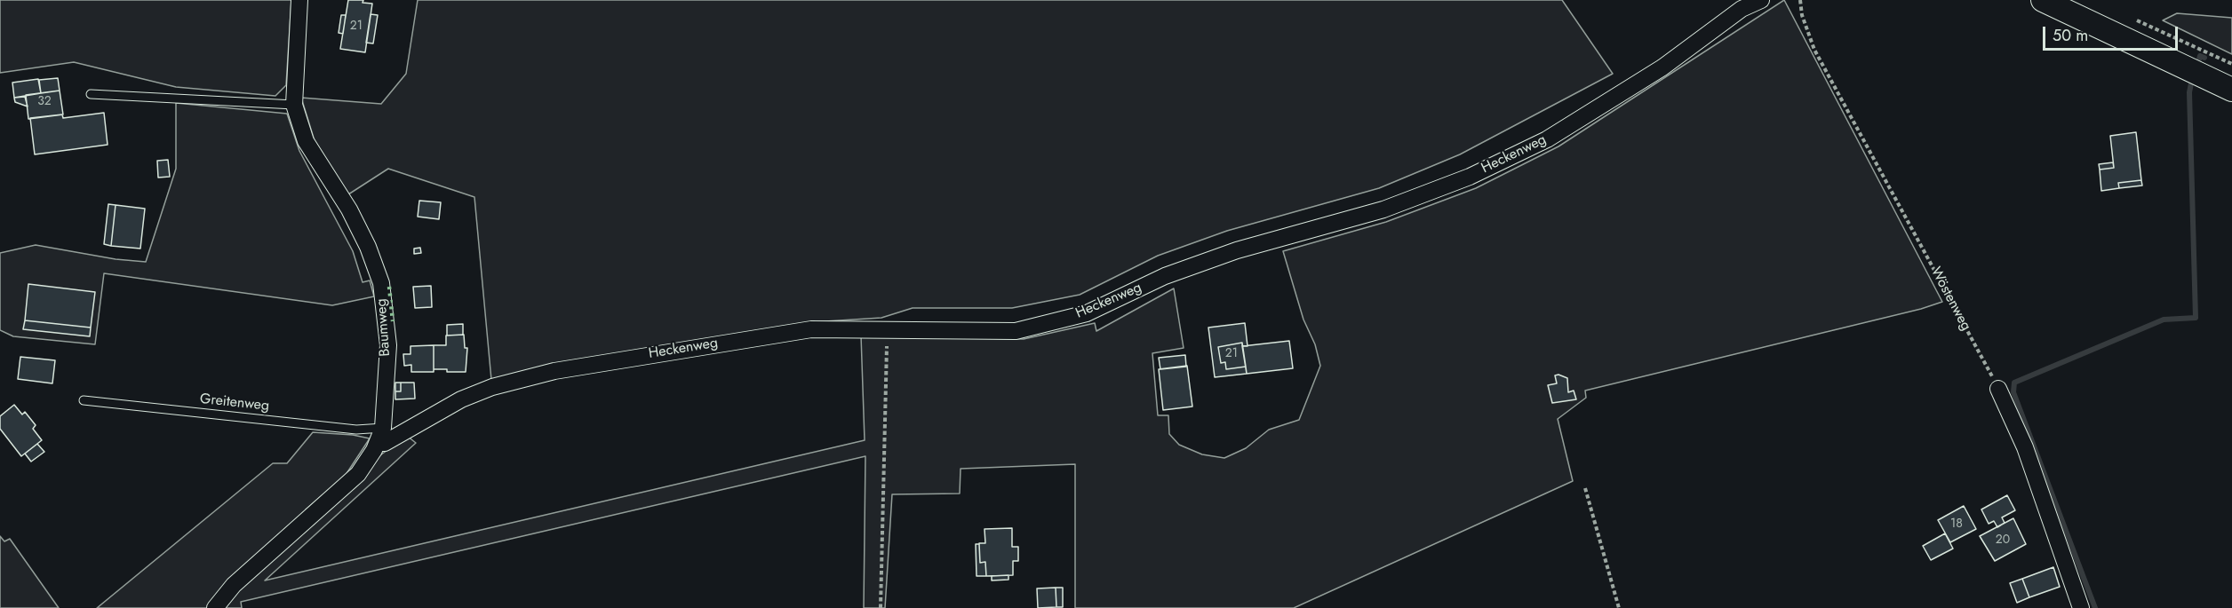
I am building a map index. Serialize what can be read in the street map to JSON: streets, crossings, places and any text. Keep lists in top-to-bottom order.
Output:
{
  "streets": {
    "street": ["Heckenweg", "Baumweg"],
    "lane": ["Greitenweg"],
    "path": ["Wöstenweg"]
  },
  "crossings": [
    ["Heckenweg", "Baumweg"],
    ["Heckenweg", "Greitenweg"],
    ["Baumweg", "Greitenweg"]
  ],
  "house_numbers": [
    "21",
    "32",
    "21",
    "18",
    "20"
  ],
  "scale_bar": "50 m"
}
